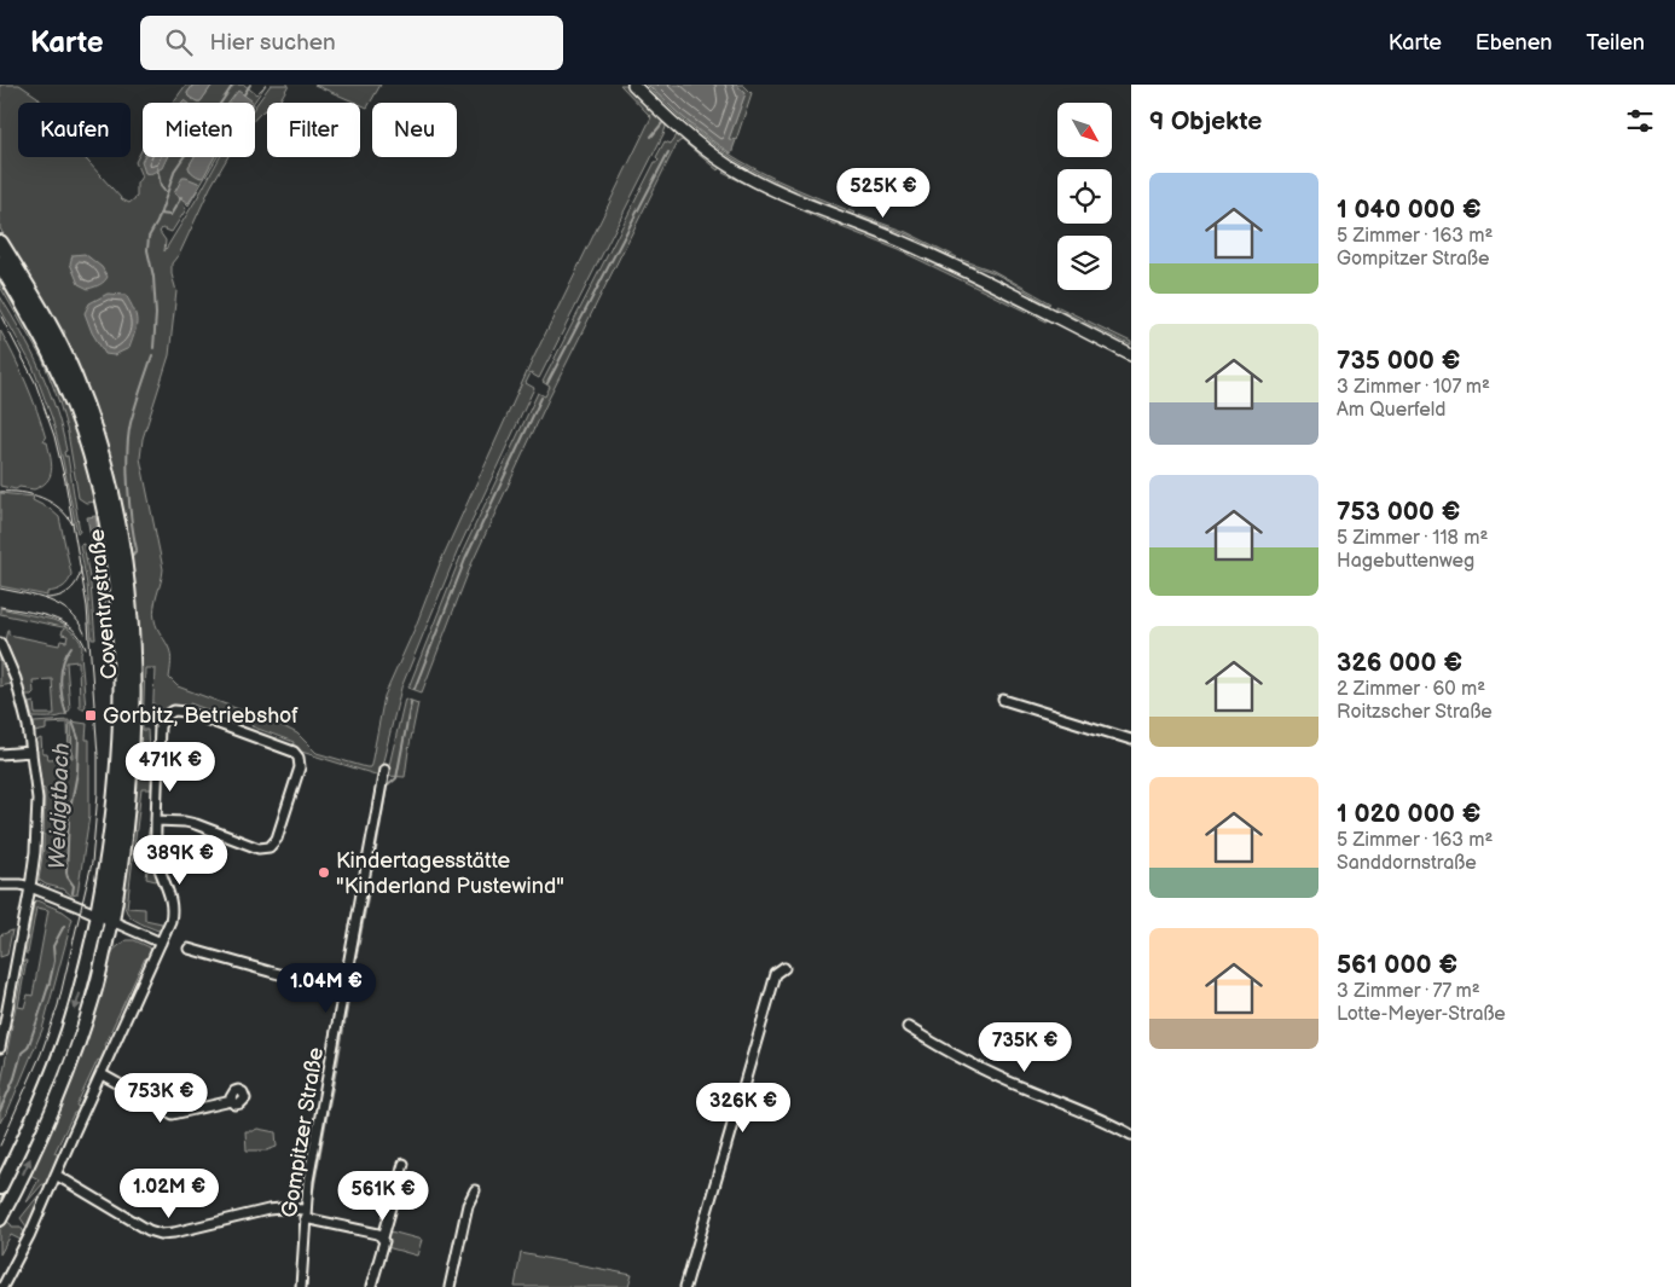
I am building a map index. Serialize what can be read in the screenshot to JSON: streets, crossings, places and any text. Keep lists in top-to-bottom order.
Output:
{
  "streets": {
    "highway": ["Coventrystraße"],
    "street": ["Gompitzer Straße"]
  },
  "water": ["Weidigtbach"],
  "places": {
    "transit": ["Gorbitz, Betriebshof"],
    "other": ["Kindertagesstätte \"Kinderland Pustewind\""]
  },
  "north": "bottom right",
  "page": {
    "header": "Karte",
    "search": "Hier suchen",
    "nav": ["Karte", "Ebenen", "Teilen"],
    "heading": "9 Objekte",
    "chip": [
      "Kaufen",
      "Mieten",
      "Filter",
      "Neu"
    ],
    "list": [
      {
        "name": "1 040 000 €",
        "note": "5 Zimmer · 163 m² · Gompitzer Straße"
      },
      {
        "name": "735 000 €",
        "note": "3 Zimmer · 107 m² · Am Querfeld"
      },
      {
        "name": "753 000 €",
        "note": "5 Zimmer · 118 m² · Hagebuttenweg"
      },
      {
        "name": "326 000 €",
        "note": "2 Zimmer · 60 m² · Roitzscher Straße"
      },
      {
        "name": "1 020 000 €",
        "note": "5 Zimmer · 163 m² · Sanddornstraße"
      },
      {
        "name": "561 000 €",
        "note": "3 Zimmer · 77 m² · Lotte-Meyer-Straße"
      }
    ],
    "price": [
      "525K €",
      "471K €",
      "389K €",
      "1.04M €",
      "735K €",
      "753K €",
      "326K €",
      "1.02M €",
      "561K €"
    ]
  }
}
